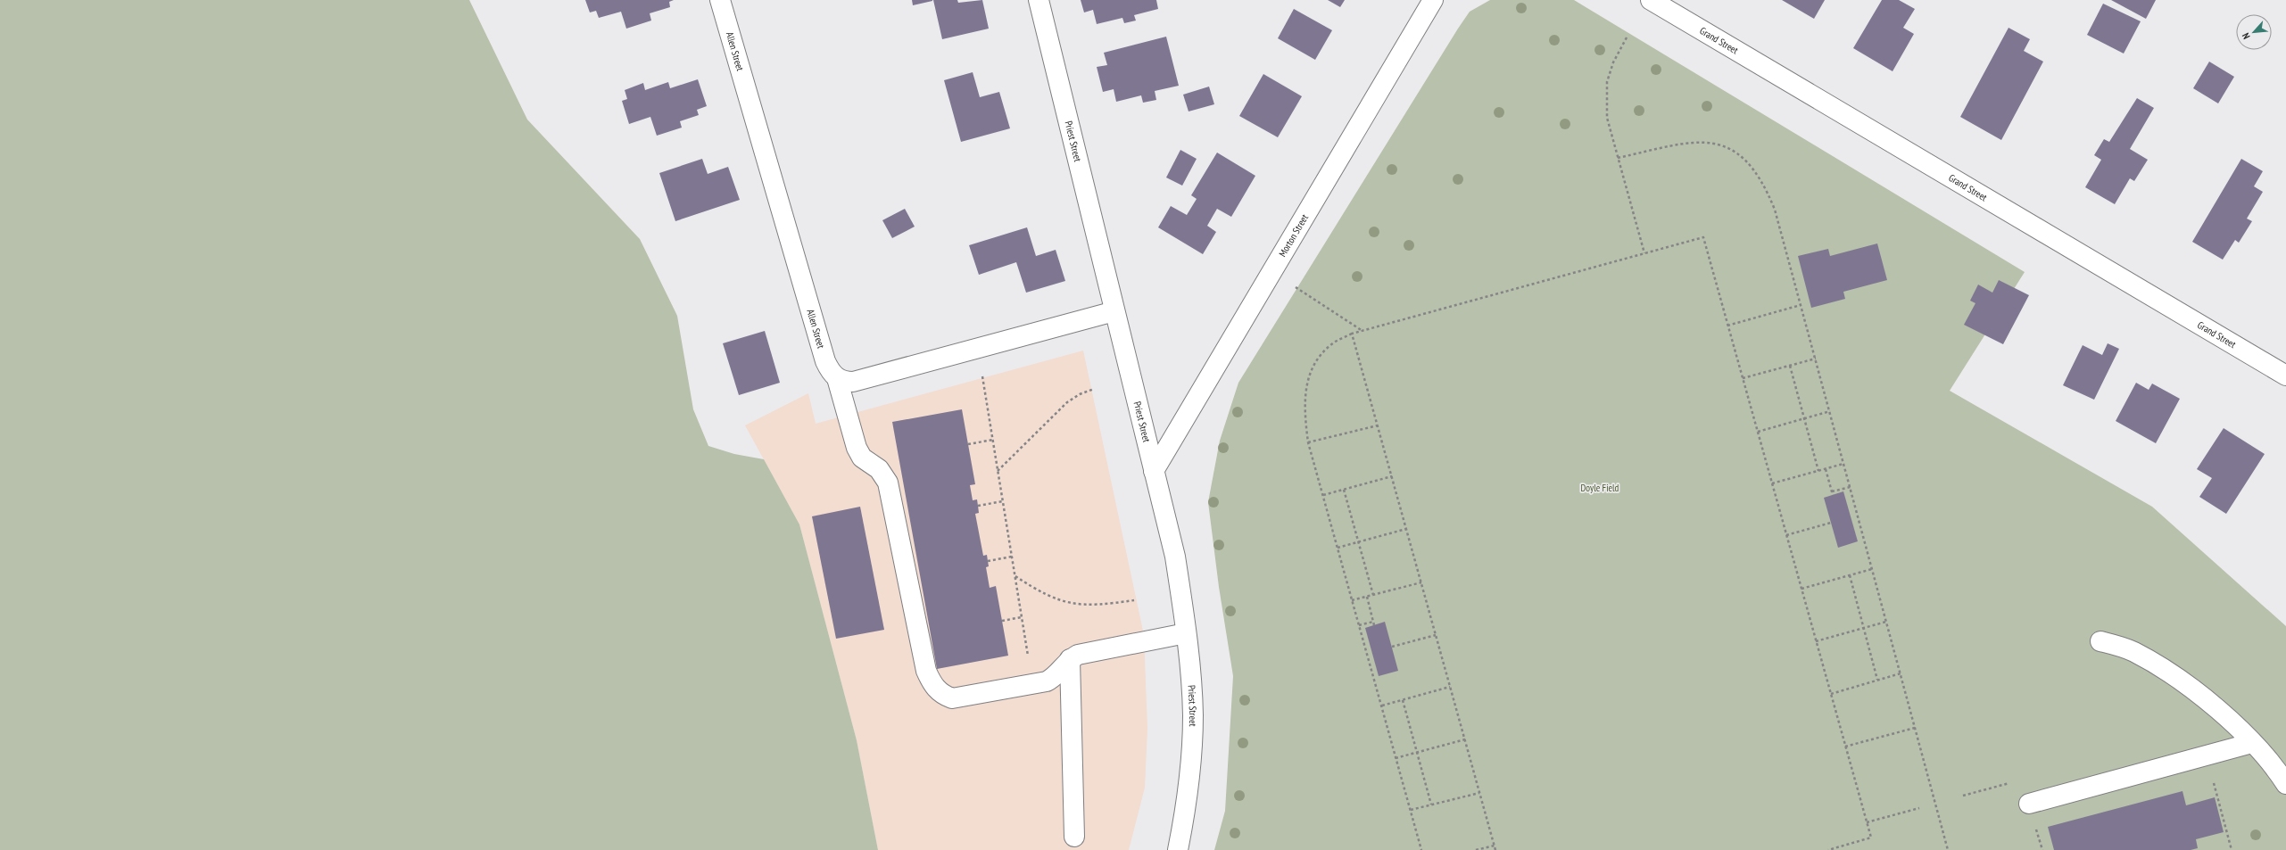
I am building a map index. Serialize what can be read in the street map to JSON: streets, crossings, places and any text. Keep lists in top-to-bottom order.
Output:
{
  "streets": {
    "street": [
      "Grand Street",
      "Allen Street",
      "Priest Street",
      "Morton Street"
    ]
  },
  "crossings": [
    ["Priest Street", "Morton Street"]
  ],
  "parks": ["Doyle Field"],
  "north": "bottom left"
}
